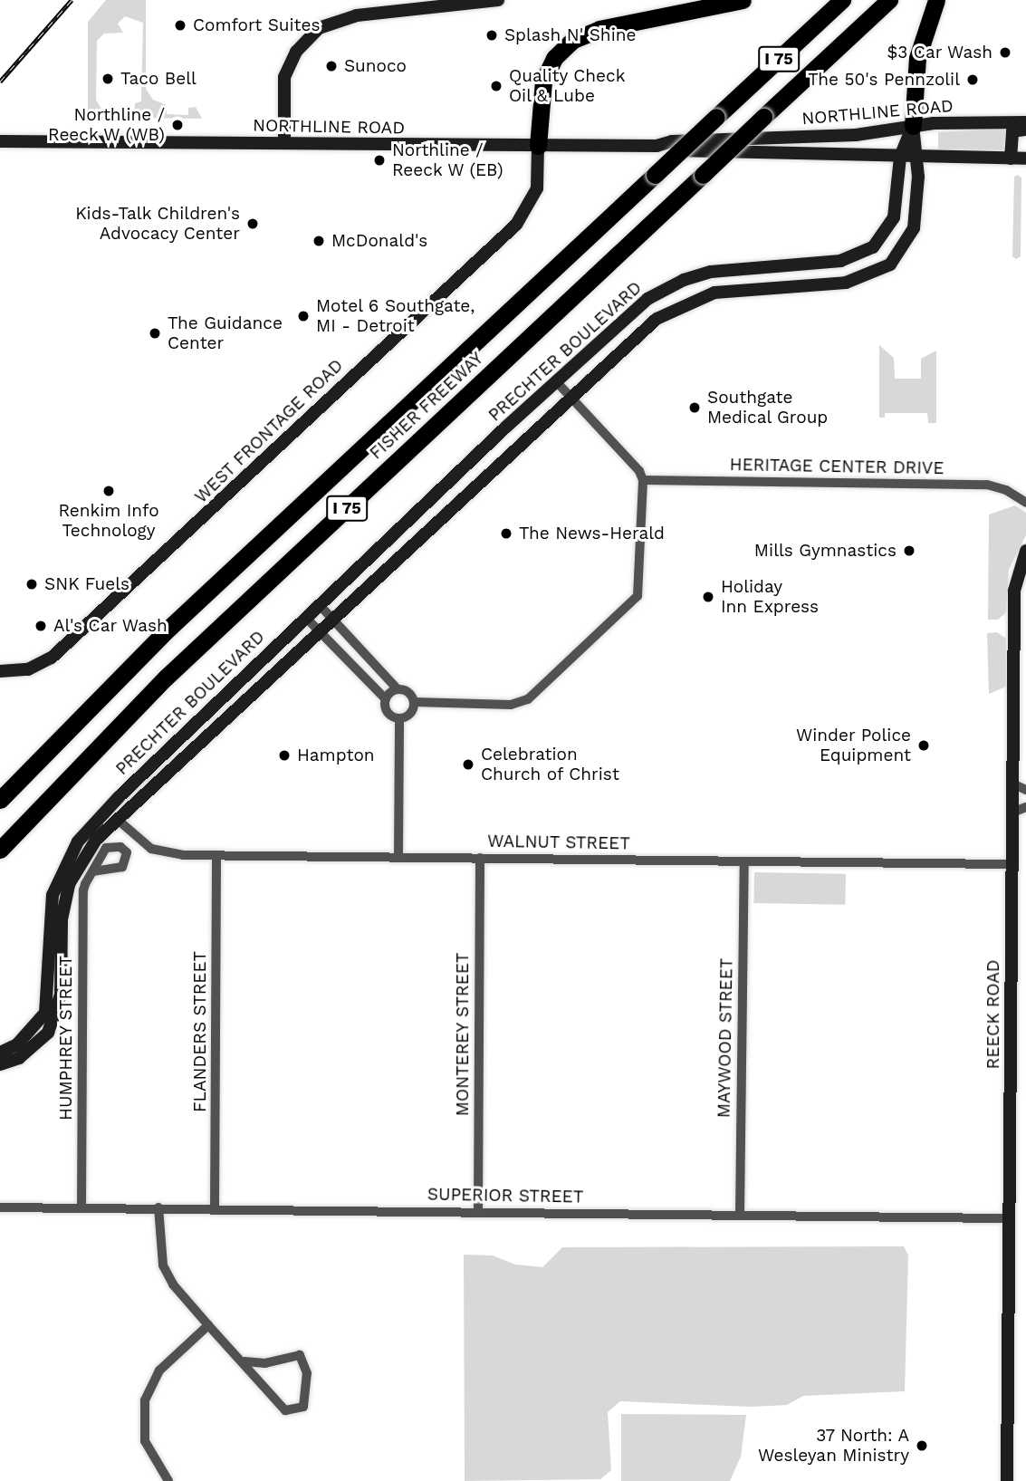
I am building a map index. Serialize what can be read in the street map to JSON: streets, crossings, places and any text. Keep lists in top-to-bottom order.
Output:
{
  "streets": {
    "highway": ["I 75", "FISHER FREEWAY"],
    "main road": [
      "NORTHLINE ROAD",
      "PRECHTER BOULEVARD",
      "WEST FRONTAGE ROAD",
      "REECK ROAD"
    ],
    "street": [
      "HERITAGE CENTER DRIVE",
      "WALNUT STREET",
      "FLANDERS STREET",
      "MONTEREY STREET",
      "HUMPHREY STREET",
      "MAYWOOD STREET",
      "SUPERIOR STREET"
    ]
  },
  "crossings": [
    ["NORTHLINE ROAD", "PRECHTER BOULEVARD"],
    ["NORTHLINE ROAD", "WEST FRONTAGE ROAD"],
    ["PRECHTER BOULEVARD", "WALNUT STREET"],
    ["WALNUT STREET", "REECK ROAD"],
    ["WALNUT STREET", "FLANDERS STREET"],
    ["WALNUT STREET", "MONTEREY STREET"],
    ["WALNUT STREET", "MAYWOOD STREET"],
    ["REECK ROAD", "SUPERIOR STREET"],
    ["FLANDERS STREET", "SUPERIOR STREET"],
    ["MONTEREY STREET", "SUPERIOR STREET"],
    ["HUMPHREY STREET", "SUPERIOR STREET"],
    ["MAYWOOD STREET", "SUPERIOR STREET"]
  ],
  "places": [
    "Comfort Suites",
    "Splash N' Shine",
    "$3 Car Wash",
    "Sunoco",
    "Taco Bell",
    "The 50's Pennzolil",
    "Quality Check Oil & Lube",
    "Northline / Reeck W (WB)",
    "Northline / Reeck W (EB)",
    "Kids-Talk Children's Advocacy Center",
    "McDonald's",
    "Motel 6 Southgate, MI - Detroit",
    "The Guidance Center",
    "Southgate Medical Group",
    "Renkim Info Technology",
    "The News-Herald",
    "Mills Gymnastics",
    "SNK Fuels",
    "Holiday Inn Express",
    "Al's Car Wash",
    "Winder Police Equipment",
    "Hampton",
    "Celebration Church of Christ",
    "37 North: A Wesleyan Ministry"
  ]
}
